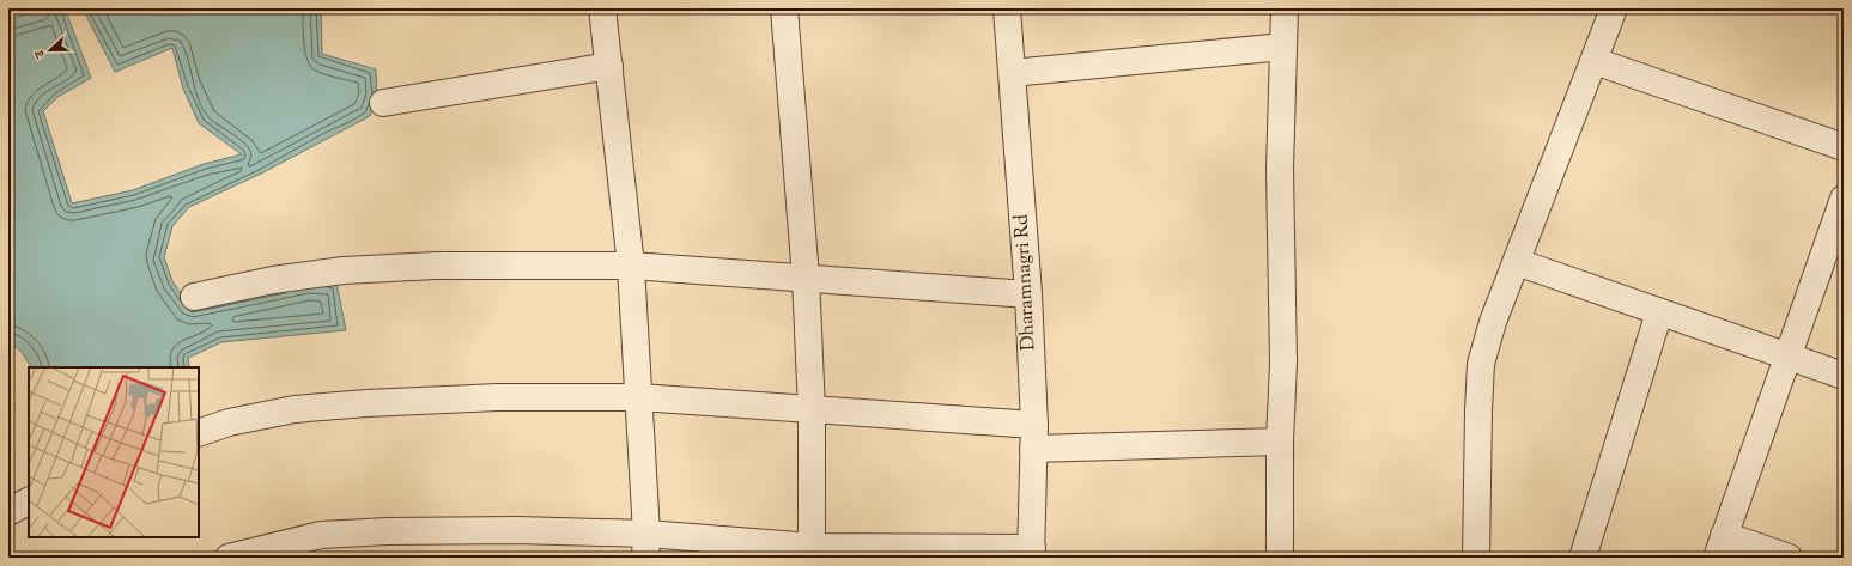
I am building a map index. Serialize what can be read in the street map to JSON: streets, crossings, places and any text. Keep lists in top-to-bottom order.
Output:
{
  "streets": {
    "street": ["Dharamnagri Rd"]
  },
  "north": "left"
}
